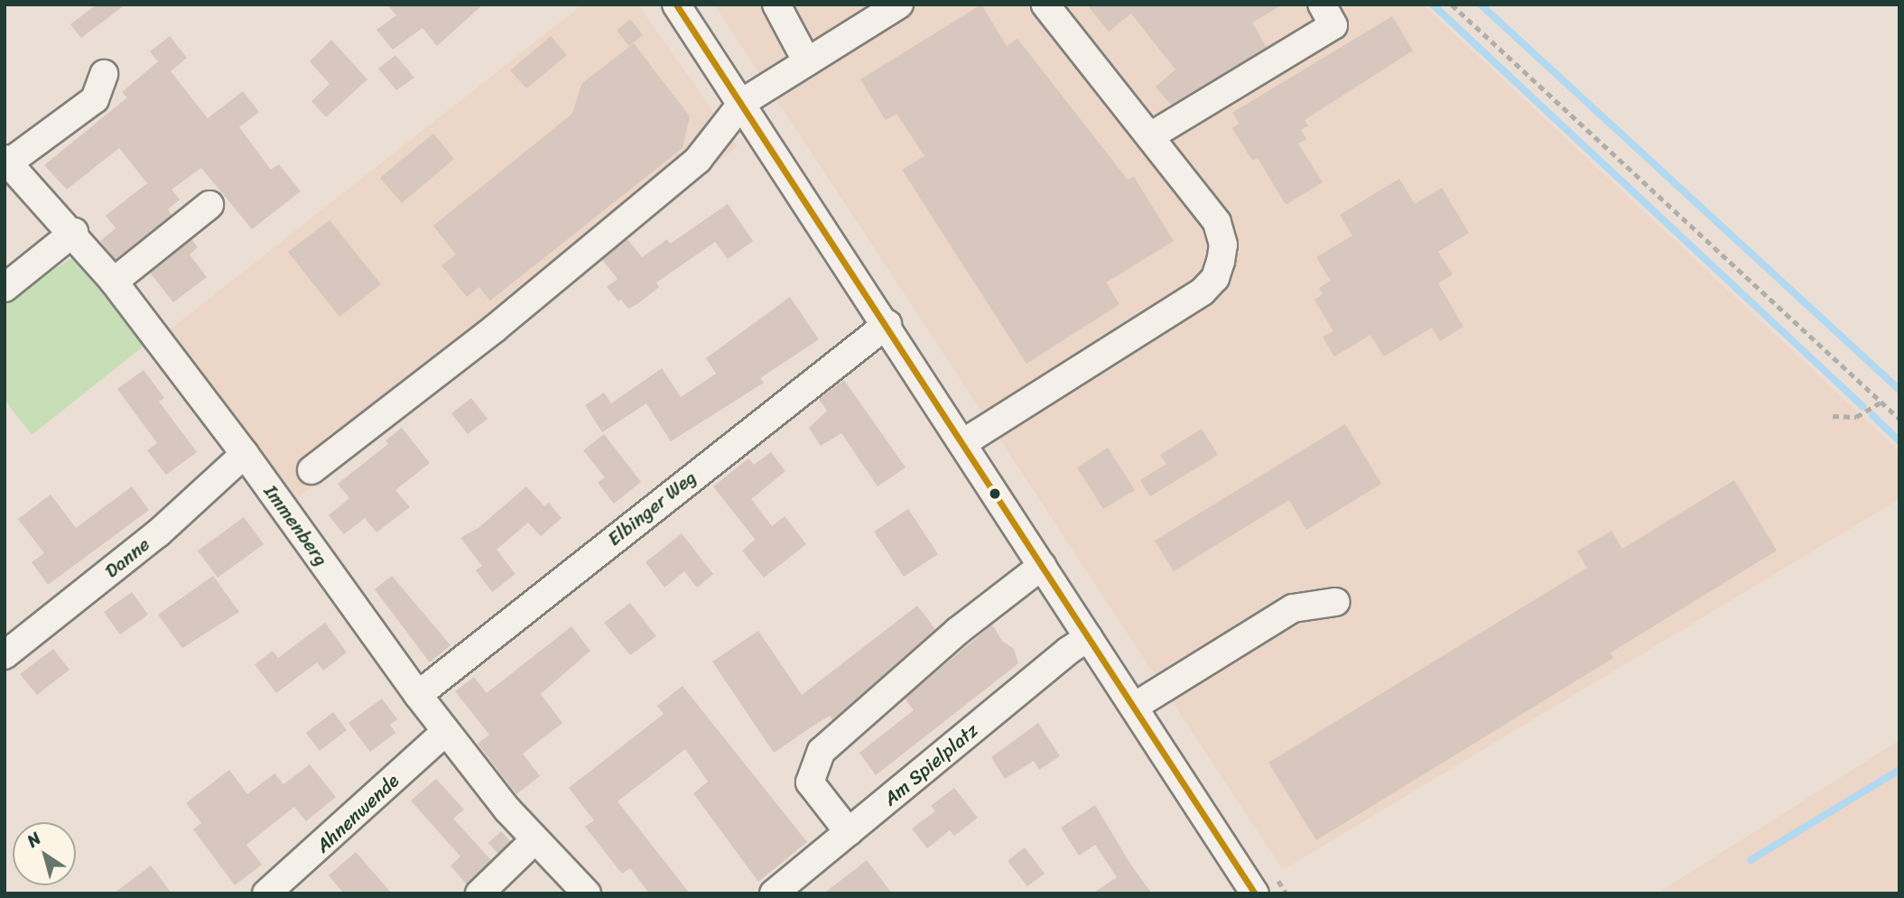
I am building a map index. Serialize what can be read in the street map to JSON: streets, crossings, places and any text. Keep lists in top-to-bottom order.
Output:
{
  "streets": {
    "street": [
      "Elbinger Weg",
      "Immenberg",
      "Danne",
      "Am Spielplatz",
      "Ahnenwende"
    ]
  },
  "crossings": [
    ["Elbinger Weg", "Immenberg"],
    ["Immenberg", "Danne"],
    ["Immenberg", "Ahnenwende"]
  ],
  "north": "top left"
}
